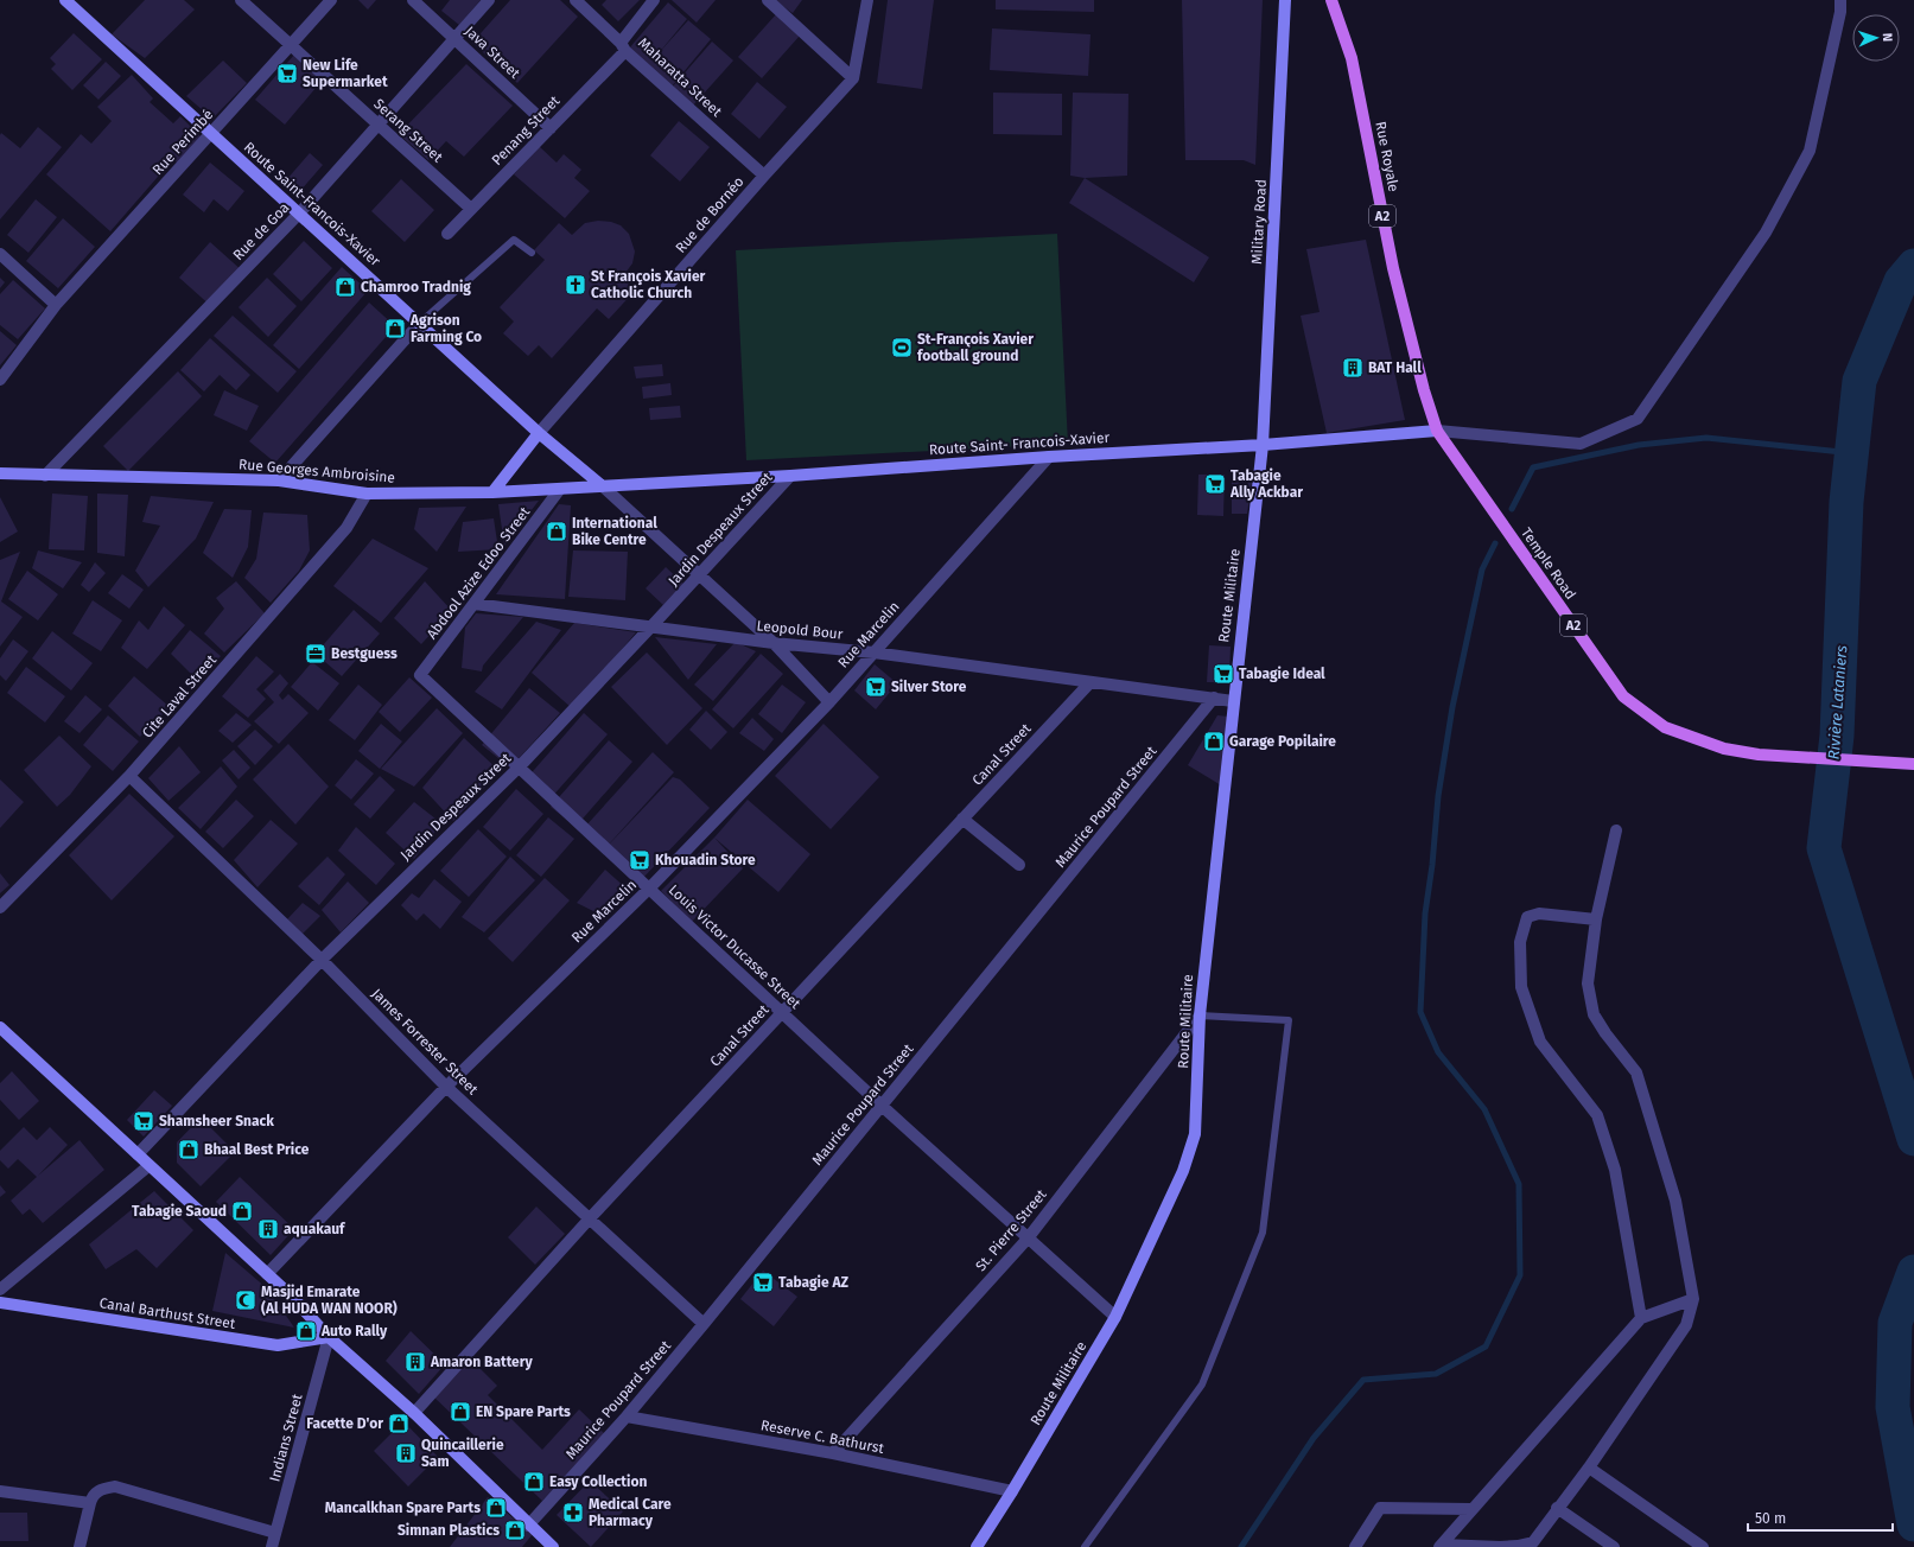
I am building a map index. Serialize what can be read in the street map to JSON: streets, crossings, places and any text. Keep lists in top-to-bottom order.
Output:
{
  "streets": {
    "main road": [
      "Rue Royale",
      "Route Saint-Francois-Xavier",
      "A2",
      "Military Road",
      "Route Saint- Francois-Xavier",
      "Rue Georges Ambroisine",
      "Temple Road",
      "Route Militaire",
      "Canal Barthust Street"
    ],
    "street": [
      "Java Street",
      "Maharatta Street",
      "Serang Street",
      "Penang Street",
      "Rue Perimbé",
      "Rue de Bornéo",
      "Rue de Goa",
      "Jardin Despeaux Street",
      "Abdool Azize Edoo Street",
      "Leopold Bour",
      "Rue Marcelin",
      "Cite Laval Street",
      "Canal Street",
      "Maurice Poupard Street",
      "Louis Victor Ducasse Street",
      "James Forrester Street",
      "St. Pierre Street",
      "Reserve C. Bathurst",
      "Indians Street"
    ]
  },
  "crossings": [
    ["Java Street", "Penang Street"],
    ["Java Street", "Rue de Goa"],
    ["Maharatta Street", "Penang Street"],
    ["Maharatta Street", "Rue de Bornéo"],
    ["Serang Street", "Penang Street"],
    ["Serang Street", "Rue Perimbé"],
    ["Serang Street", "Rue de Goa"],
    ["Rue Perimbé", "Route Saint-Francois-Xavier"],
    ["Rue Royale", "Route Saint- Francois-Xavier"],
    ["Rue Royale", "Temple Road"],
    ["Route Saint-Francois-Xavier", "Rue de Bornéo"],
    ["Route Saint-Francois-Xavier", "Rue de Goa"],
    ["Route Saint-Francois-Xavier", "Route Saint- Francois-Xavier"],
    ["Route Saint-Francois-Xavier", "Rue Georges Ambroisine"],
    ["Military Road", "Route Saint- Francois-Xavier"],
    ["Military Road", "Route Militaire"],
    ["Rue de Goa", "Rue Georges Ambroisine"],
    ["Route Saint- Francois-Xavier", "Rue Georges Ambroisine"],
    ["Route Saint- Francois-Xavier", "Jardin Despeaux Street"],
    ["Route Saint- Francois-Xavier", "Temple Road"],
    ["Route Saint- Francois-Xavier", "Route Militaire"],
    ["Route Saint- Francois-Xavier", "Rue Marcelin"],
    ["Rue Georges Ambroisine", "Abdool Azize Edoo Street"],
    ["Rue Georges Ambroisine", "Cite Laval Street"],
    ["Jardin Despeaux Street", "Leopold Bour"],
    ["Jardin Despeaux Street", "Louis Victor Ducasse Street"],
    ["Jardin Despeaux Street", "James Forrester Street"],
    ["Abdool Azize Edoo Street", "Leopold Bour"],
    ["Abdool Azize Edoo Street", "Louis Victor Ducasse Street"],
    ["Route Militaire", "Leopold Bour"],
    ["Route Militaire", "St. Pierre Street"],
    ["Route Militaire", "Reserve C. Bathurst"],
    ["Leopold Bour", "Rue Marcelin"],
    ["Leopold Bour", "Canal Street"],
    ["Leopold Bour", "Maurice Poupard Street"],
    ["Rue Marcelin", "Louis Victor Ducasse Street"],
    ["Rue Marcelin", "James Forrester Street"],
    ["Cite Laval Street", "James Forrester Street"],
    ["Canal Street", "Louis Victor Ducasse Street"],
    ["Canal Street", "James Forrester Street"],
    ["Maurice Poupard Street", "Louis Victor Ducasse Street"],
    ["Maurice Poupard Street", "James Forrester Street"],
    ["Maurice Poupard Street", "Reserve C. Bathurst"],
    ["St. Pierre Street", "Reserve C. Bathurst"],
    ["Canal Barthust Street", "Indians Street"]
  ],
  "water": ["Rivière Lataniers"],
  "places": {
    "supermarket": [
      "New Life Supermarket",
      "Tabagie Ally Ackbar",
      "Tabagie Ideal",
      "Silver Store",
      "Khouadin Store",
      "Shamsheer Snack",
      "Tabagie AZ"
    ],
    "church": ["St François Xavier Catholic Church"],
    "shop": [
      "Chamroo Tradnig",
      "Agrison Farming Co",
      "International Bike Centre",
      "Garage Popilaire",
      "Bhaal Best Price",
      "Tabagie Saoud",
      "Auto Rally",
      "EN Spare Parts",
      "Facette D'or",
      "Easy Collection",
      "Mancalkhan Spare Parts",
      "Simnan Plastics"
    ],
    "sports": ["St-François Xavier football ground"],
    "building": [
      "BAT Hall",
      "aquakauf",
      "Amaron Battery",
      "Quincaillerie Sam"
    ],
    "office": ["Bestguess"],
    "mosque": ["Masjid Emarate (Al HUDA WAN NOOR)"],
    "pharmacy": ["Medical Care Pharmacy"]
  },
  "scale_bar": "50 m",
  "north": "right"
}
